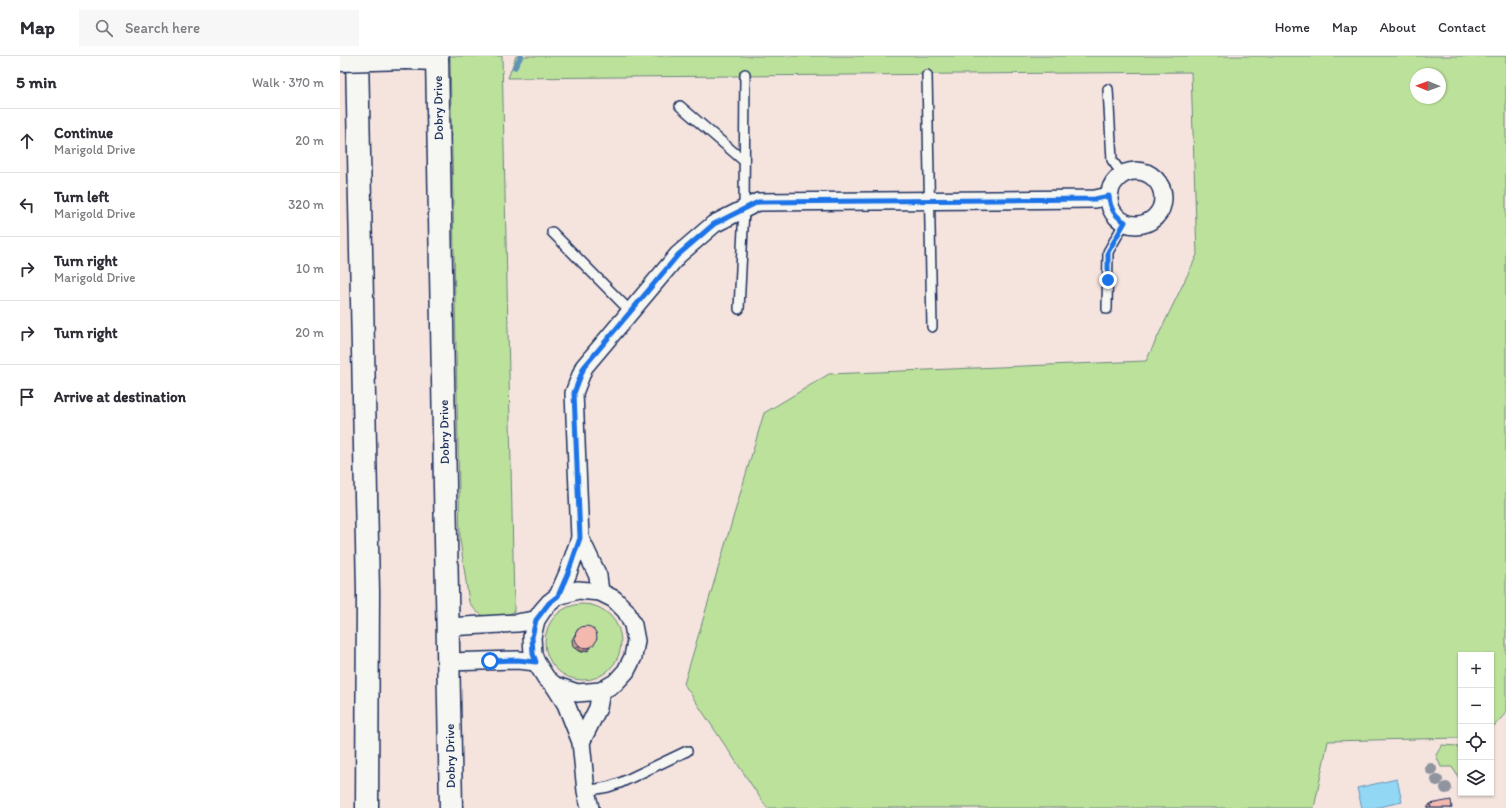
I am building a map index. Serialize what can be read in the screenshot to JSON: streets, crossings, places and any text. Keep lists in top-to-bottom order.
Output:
{
  "streets": {
    "main road": ["Dobry Drive"]
  },
  "north": "left",
  "page": {
    "header": "Map",
    "search": "Search here",
    "nav": [
      "Home",
      "Map",
      "About",
      "Contact"
    ],
    "heading": ["5 min", "Walk · 370 m"],
    "list": [
      ["Continue", "Marigold Drive", "20 m"],
      ["Turn left", "Marigold Drive", "320 m"],
      ["Turn right", "Marigold Drive", "10 m"],
      ["Turn right", "20 m"],
      "Arrive at destination"
    ],
    "map_buttons": ["+", "−"]
  }
}
